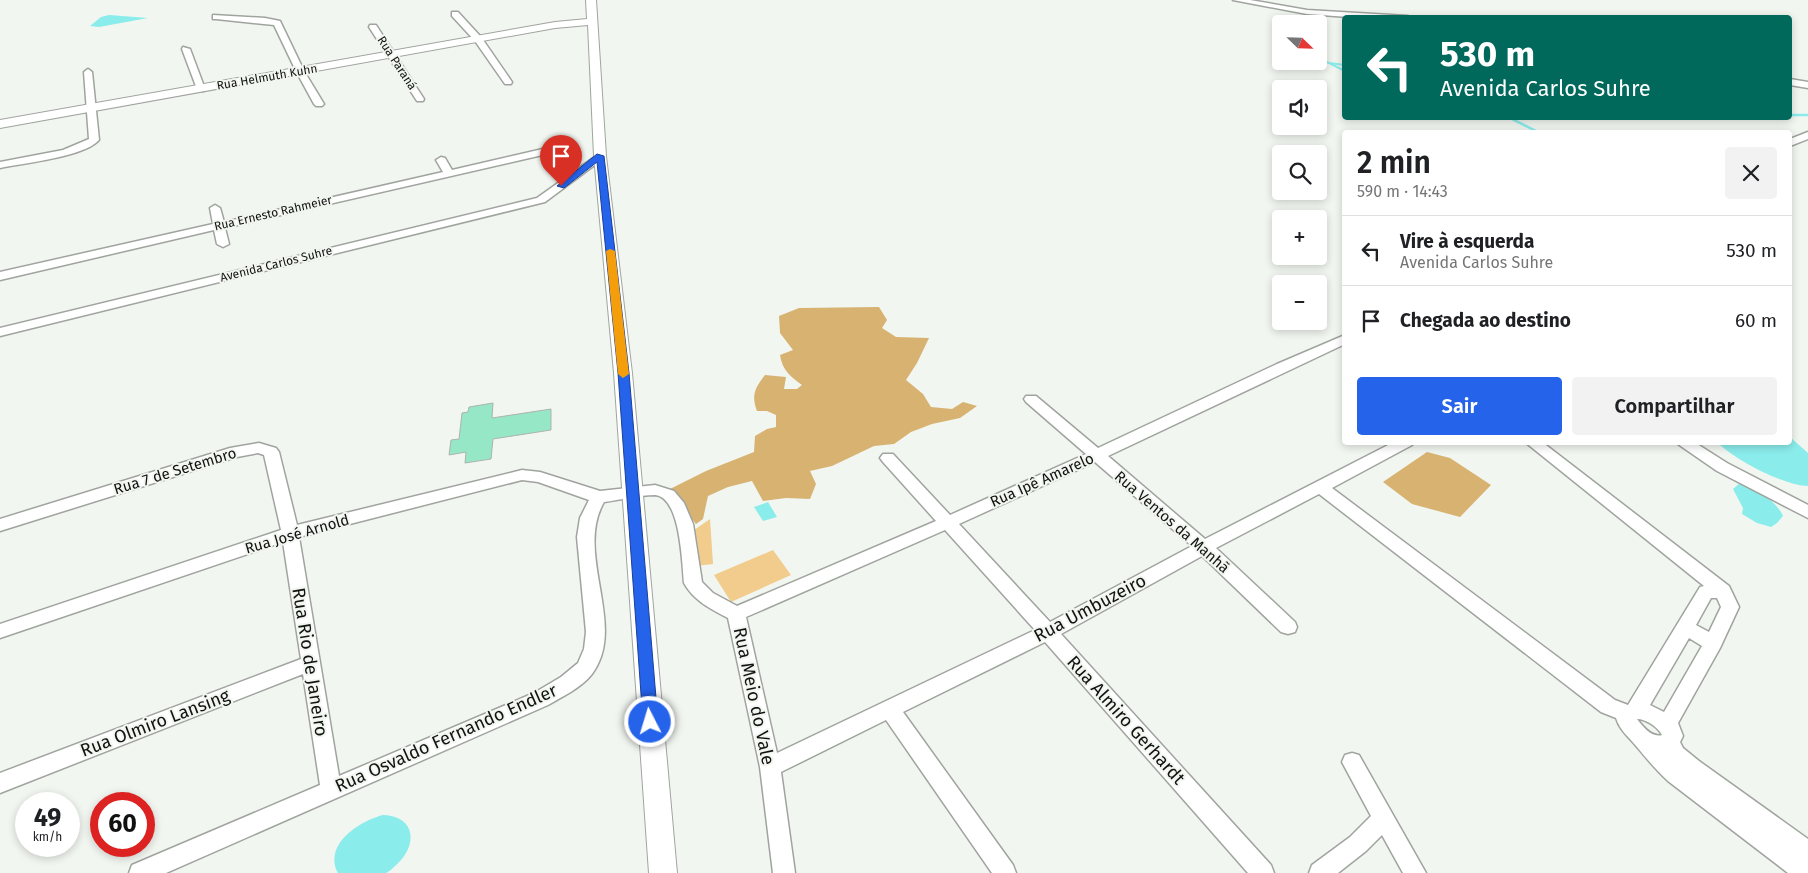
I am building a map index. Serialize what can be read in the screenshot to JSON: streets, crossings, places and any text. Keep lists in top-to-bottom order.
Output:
{
  "streets": {
    "main road": ["Rua Helmuth Kuhn"],
    "street": [
      "Rua Paraná",
      "Rua Ernesto Rahmeier",
      "Avenida Carlos Suhre",
      "Rua 7 de Setembro",
      "Rua Ipê Amarelo",
      "Rua Ventos da Manhã",
      "Rua José Arnold",
      "Rua Umbuzeiro",
      "Rua Rio de Janeiro",
      "Rua Meio do Vale",
      "Rua Almiro Gerhardt",
      "Rua Olmiro Lansing",
      "Rua Osvaldo Fernando Endler"
    ]
  },
  "crossings": [
    ["Rua Paraná", "Rua Helmuth Kuhn"],
    ["Rua 7 de Setembro", "Rua José Arnold"],
    ["Rua 7 de Setembro", "Rua Rio de Janeiro"],
    ["Rua Ipê Amarelo", "Rua Ventos da Manhã"],
    ["Rua Ipê Amarelo", "Rua Meio do Vale"],
    ["Rua Ipê Amarelo", "Rua Almiro Gerhardt"],
    ["Rua Ventos da Manhã", "Rua Umbuzeiro"],
    ["Rua José Arnold", "Rua Rio de Janeiro"],
    ["Rua José Arnold", "Rua Meio do Vale"],
    ["Rua José Arnold", "Rua Osvaldo Fernando Endler"],
    ["Rua Umbuzeiro", "Rua Meio do Vale"],
    ["Rua Umbuzeiro", "Rua Almiro Gerhardt"],
    ["Rua Rio de Janeiro", "Rua Olmiro Lansing"],
    ["Rua Rio de Janeiro", "Rua Osvaldo Fernando Endler"],
    ["Rua Meio do Vale", "Rua Osvaldo Fernando Endler"]
  ],
  "north": "bottom right",
  "page": {
    "map_buttons": ["+", "−"],
    "turn": ["530 m", "Avenida Carlos Suhre"],
    "heading": ["2 min", "590 m · 14:43"],
    "list": [
      {
        "name": "Vire à esquerda",
        "note": "Avenida Carlos Suhre",
        "value": "530 m"
      },
      {
        "name": "Chegada ao destino",
        "value": "60 m"
      }
    ],
    "buttons": ["Sair", "Compartilhar"],
    "speed": "49 km/h",
    "limit": "60"
  }
}
